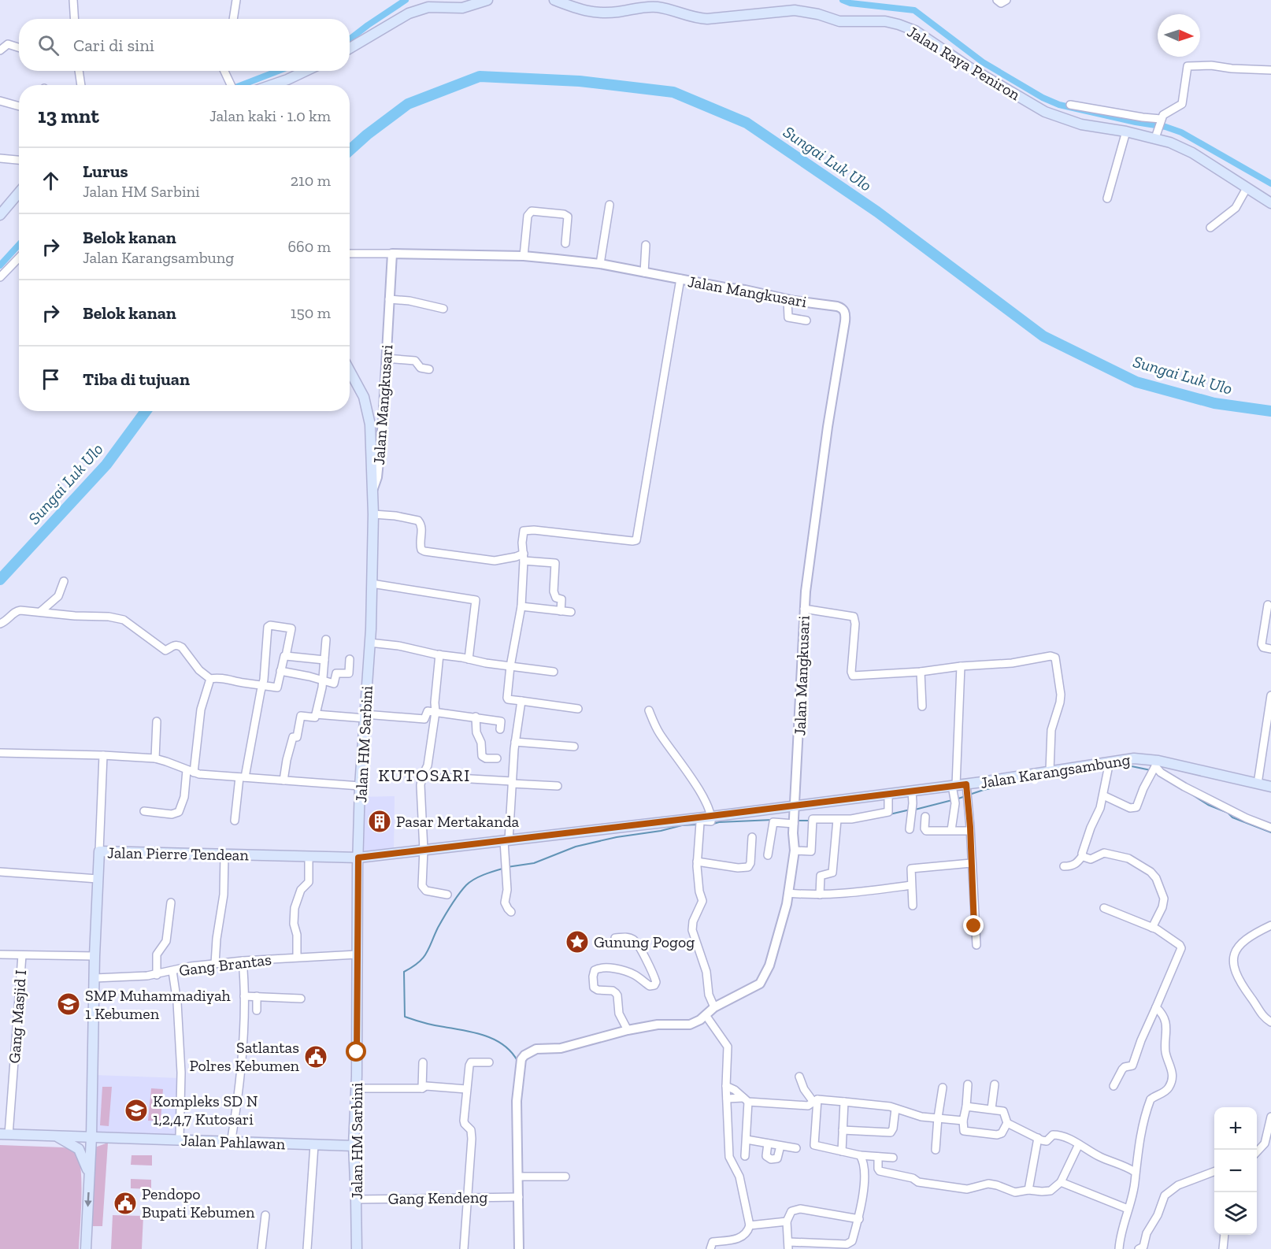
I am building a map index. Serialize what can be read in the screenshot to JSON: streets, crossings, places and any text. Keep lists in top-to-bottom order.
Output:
{
  "streets": {
    "main road": [
      "Jalan Raya Peniron",
      "Jalan HM Sarbini",
      "Jalan Karangsambung",
      "Jalan Pierre Tendean",
      "Jalan Pahlawan"
    ],
    "street": [
      "Jalan Mangkusari",
      "Gang Brantas",
      "Gang Masjid I",
      "Gang Kendeng"
    ]
  },
  "crossings": [
    ["Jalan Mangkusari", "Jalan HM Sarbini"],
    ["Jalan Mangkusari", "Jalan Karangsambung"],
    ["Jalan HM Sarbini", "Jalan Karangsambung"],
    ["Jalan HM Sarbini", "Jalan Pierre Tendean"],
    ["Jalan HM Sarbini", "Gang Brantas"],
    ["Jalan HM Sarbini", "Jalan Pahlawan"],
    ["Jalan HM Sarbini", "Gang Kendeng"],
    ["Jalan Karangsambung", "Jalan Pierre Tendean"],
    ["Jalan Pierre Tendean", "Gang Brantas"],
    ["Jalan Pierre Tendean", "Jalan Pahlawan"],
    ["Gang Masjid I", "Jalan Pahlawan"]
  ],
  "districts": ["KUTOSARI"],
  "water": ["Sungai Luk Ulo"],
  "places": {
    "building": ["Pasar Mertakanda"],
    "place": ["Gunung Pogog"],
    "school or university": ["SMP Muhammadiyah 1 Kebumen", "Kompleks SD N 1,2,4,7 Kutosari"],
    "public building": ["Satlantas Polres Kebumen", "Pendopo Bupati Kebumen"]
  },
  "north": "right",
  "page": {
    "search": "Cari di sini",
    "heading": ["13 mnt", "Jalan kaki · 1.0 km"],
    "list": [
      ["Lurus", "Jalan HM Sarbini", "210 m"],
      ["Belok kanan", "Jalan Karangsambung", "660 m"],
      ["Belok kanan", "150 m"],
      "Tiba di tujuan"
    ],
    "map_buttons": ["+", "−"]
  }
}
